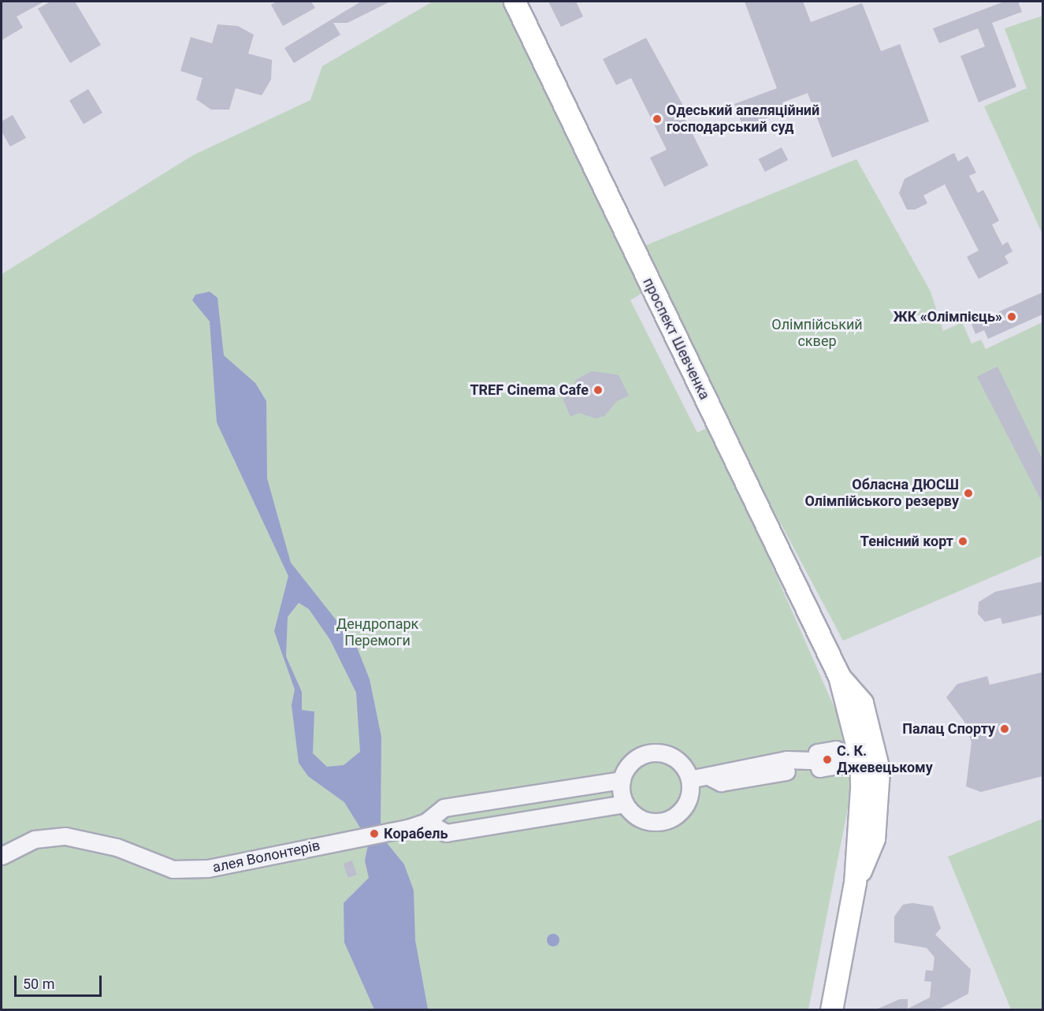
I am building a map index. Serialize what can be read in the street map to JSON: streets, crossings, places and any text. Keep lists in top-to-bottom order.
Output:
{
  "streets": {
    "main road": ["проспект Шевченка"],
    "street": ["алея Волонтерів"]
  },
  "parks": ["Олімпійський сквер", "Дендропарк Перемоги"],
  "places": [
    "Одеський апеляційний господарський суд",
    "ЖК «Олімпієць»",
    "TREF Cinema Cafe",
    "Обласна ДЮСШ Олімпійського резерву",
    "Тенісний корт",
    "Палац Спорту",
    "С. К. Джевецькому",
    "Корабель"
  ],
  "scale_bar": "50 m"
}
